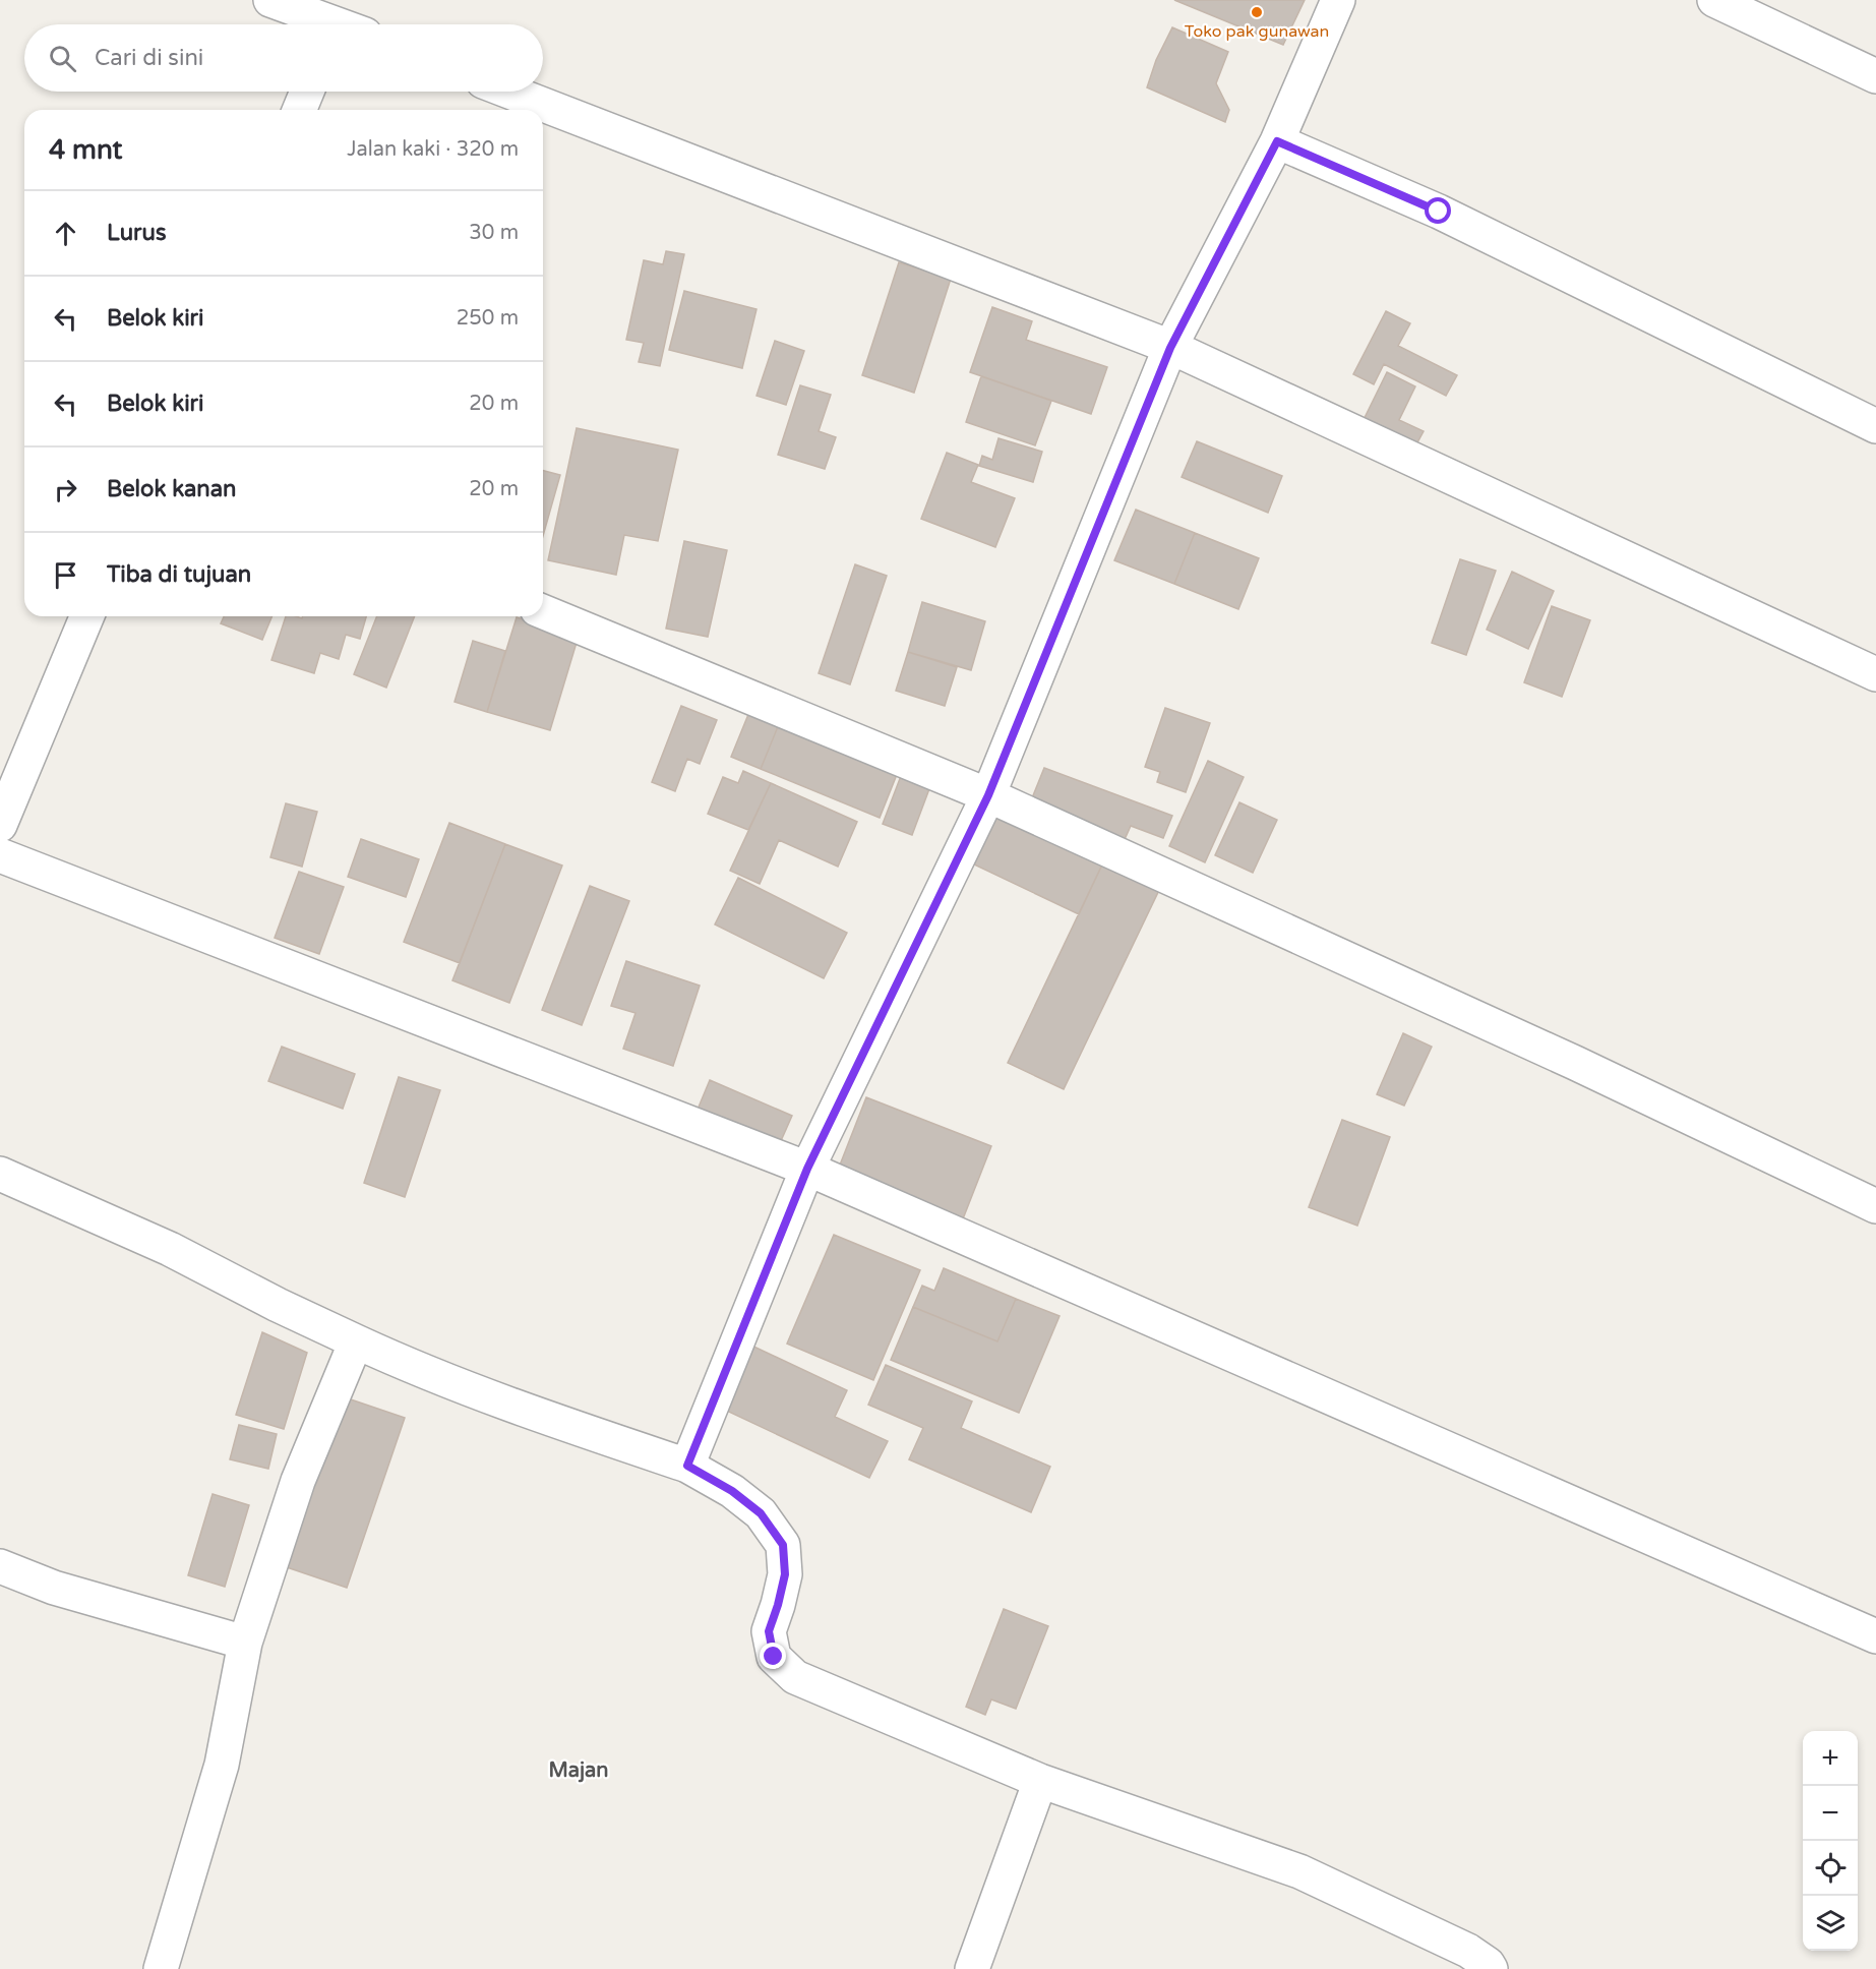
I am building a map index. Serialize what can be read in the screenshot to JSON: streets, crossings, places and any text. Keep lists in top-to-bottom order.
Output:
{
  "districts": ["Majan"],
  "places": ["Toko pak gunawan"],
  "page": {
    "search": "Cari di sini",
    "heading": ["4 mnt", "Jalan kaki · 320 m"],
    "list": [
      ["Lurus", "30 m"],
      ["Belok kiri", "250 m"],
      ["Belok kiri", "20 m"],
      ["Belok kanan", "20 m"],
      "Tiba di tujuan"
    ],
    "map_buttons": ["+", "−"]
  }
}
